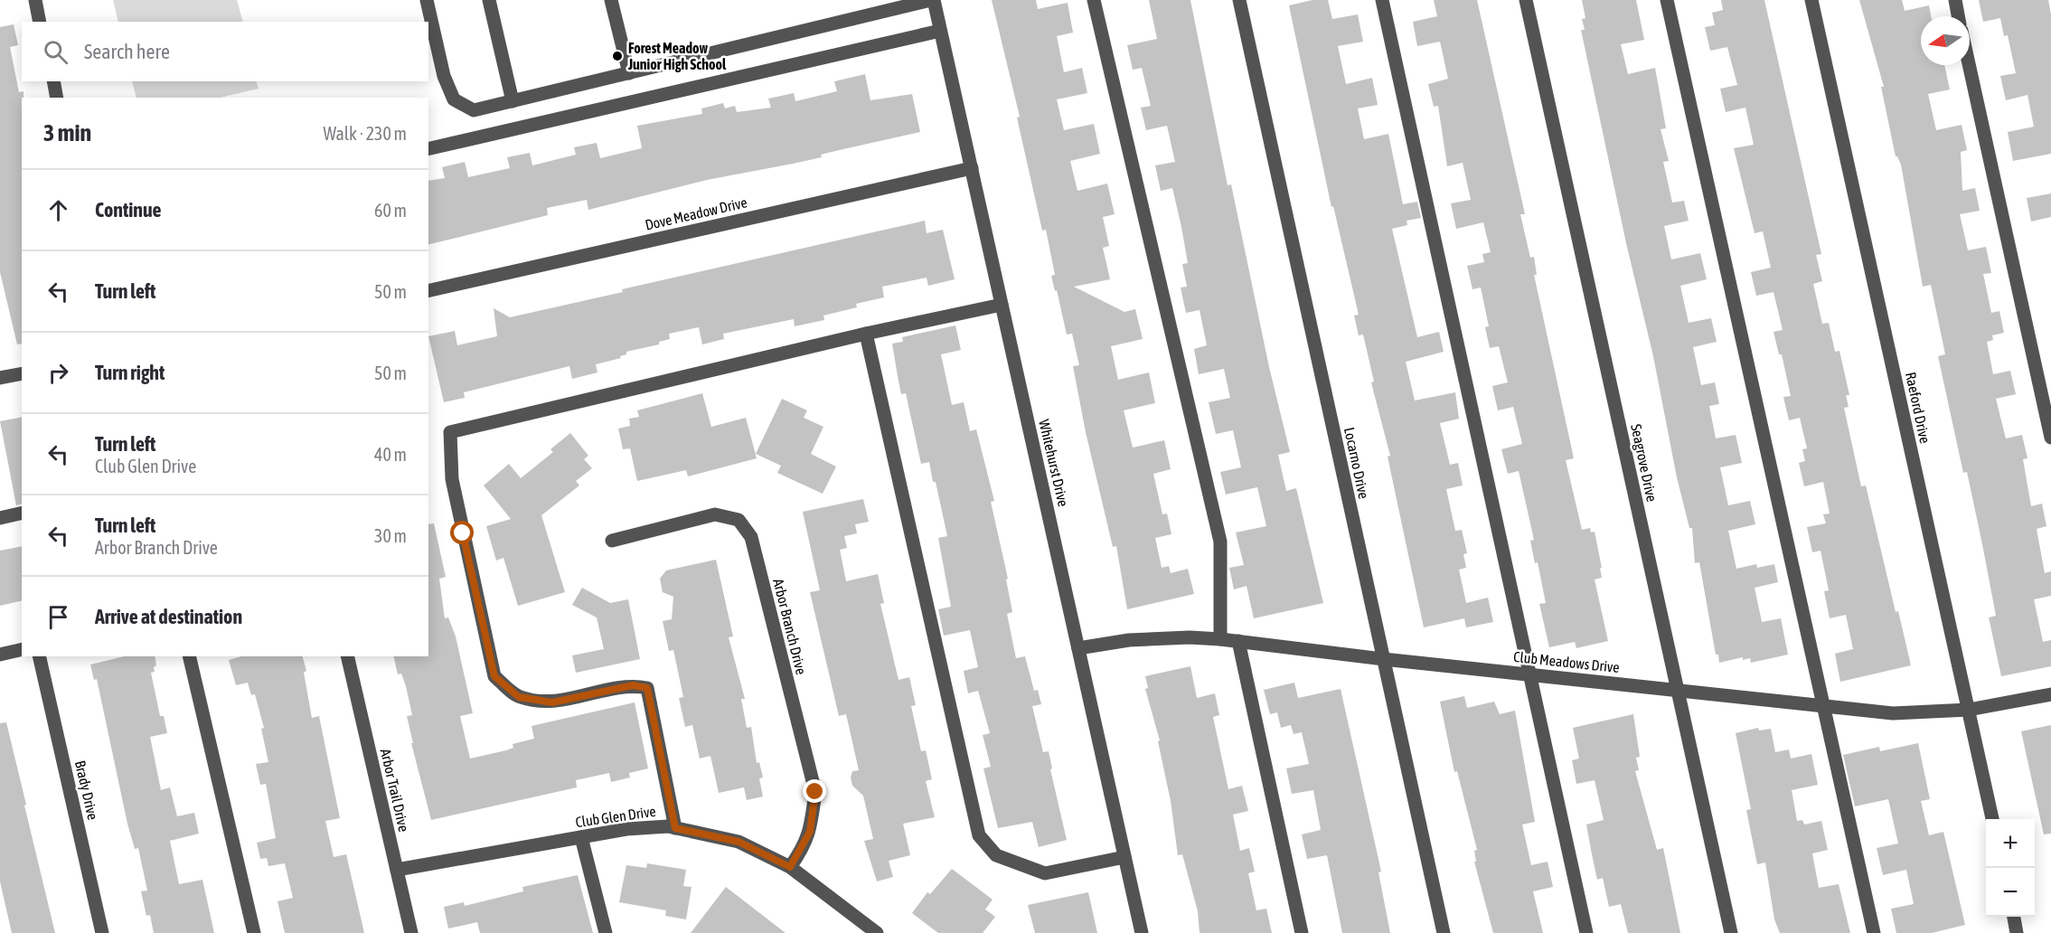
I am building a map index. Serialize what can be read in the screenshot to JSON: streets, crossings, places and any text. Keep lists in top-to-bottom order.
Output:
{
  "streets": {
    "street": [
      "Dove Meadow Drive",
      "Raeford Drive",
      "Whitehurst Drive",
      "Locarno Drive",
      "Seagrove Drive",
      "Arbor Branch Drive",
      "Club Meadows Drive",
      "Brady Drive",
      "Arbor Trail Drive",
      "Club Glen Drive"
    ]
  },
  "crossings": [
    ["Dove Meadow Drive", "Whitehurst Drive"],
    ["Raeford Drive", "Club Meadows Drive"],
    ["Whitehurst Drive", "Club Meadows Drive"],
    ["Locarno Drive", "Club Meadows Drive"],
    ["Seagrove Drive", "Club Meadows Drive"],
    ["Arbor Branch Drive", "Club Glen Drive"],
    ["Arbor Trail Drive", "Club Glen Drive"]
  ],
  "places": ["Forest Meadow Junior High School"],
  "north": "left",
  "page": {
    "search": "Search here",
    "heading": ["3 min", "Walk · 230 m"],
    "list": [
      ["Continue", "60 m"],
      ["Turn left", "50 m"],
      ["Turn right", "50 m"],
      ["Turn left", "Club Glen Drive", "40 m"],
      ["Turn left", "Arbor Branch Drive", "30 m"],
      "Arrive at destination"
    ],
    "map_buttons": ["+", "−"]
  }
}
